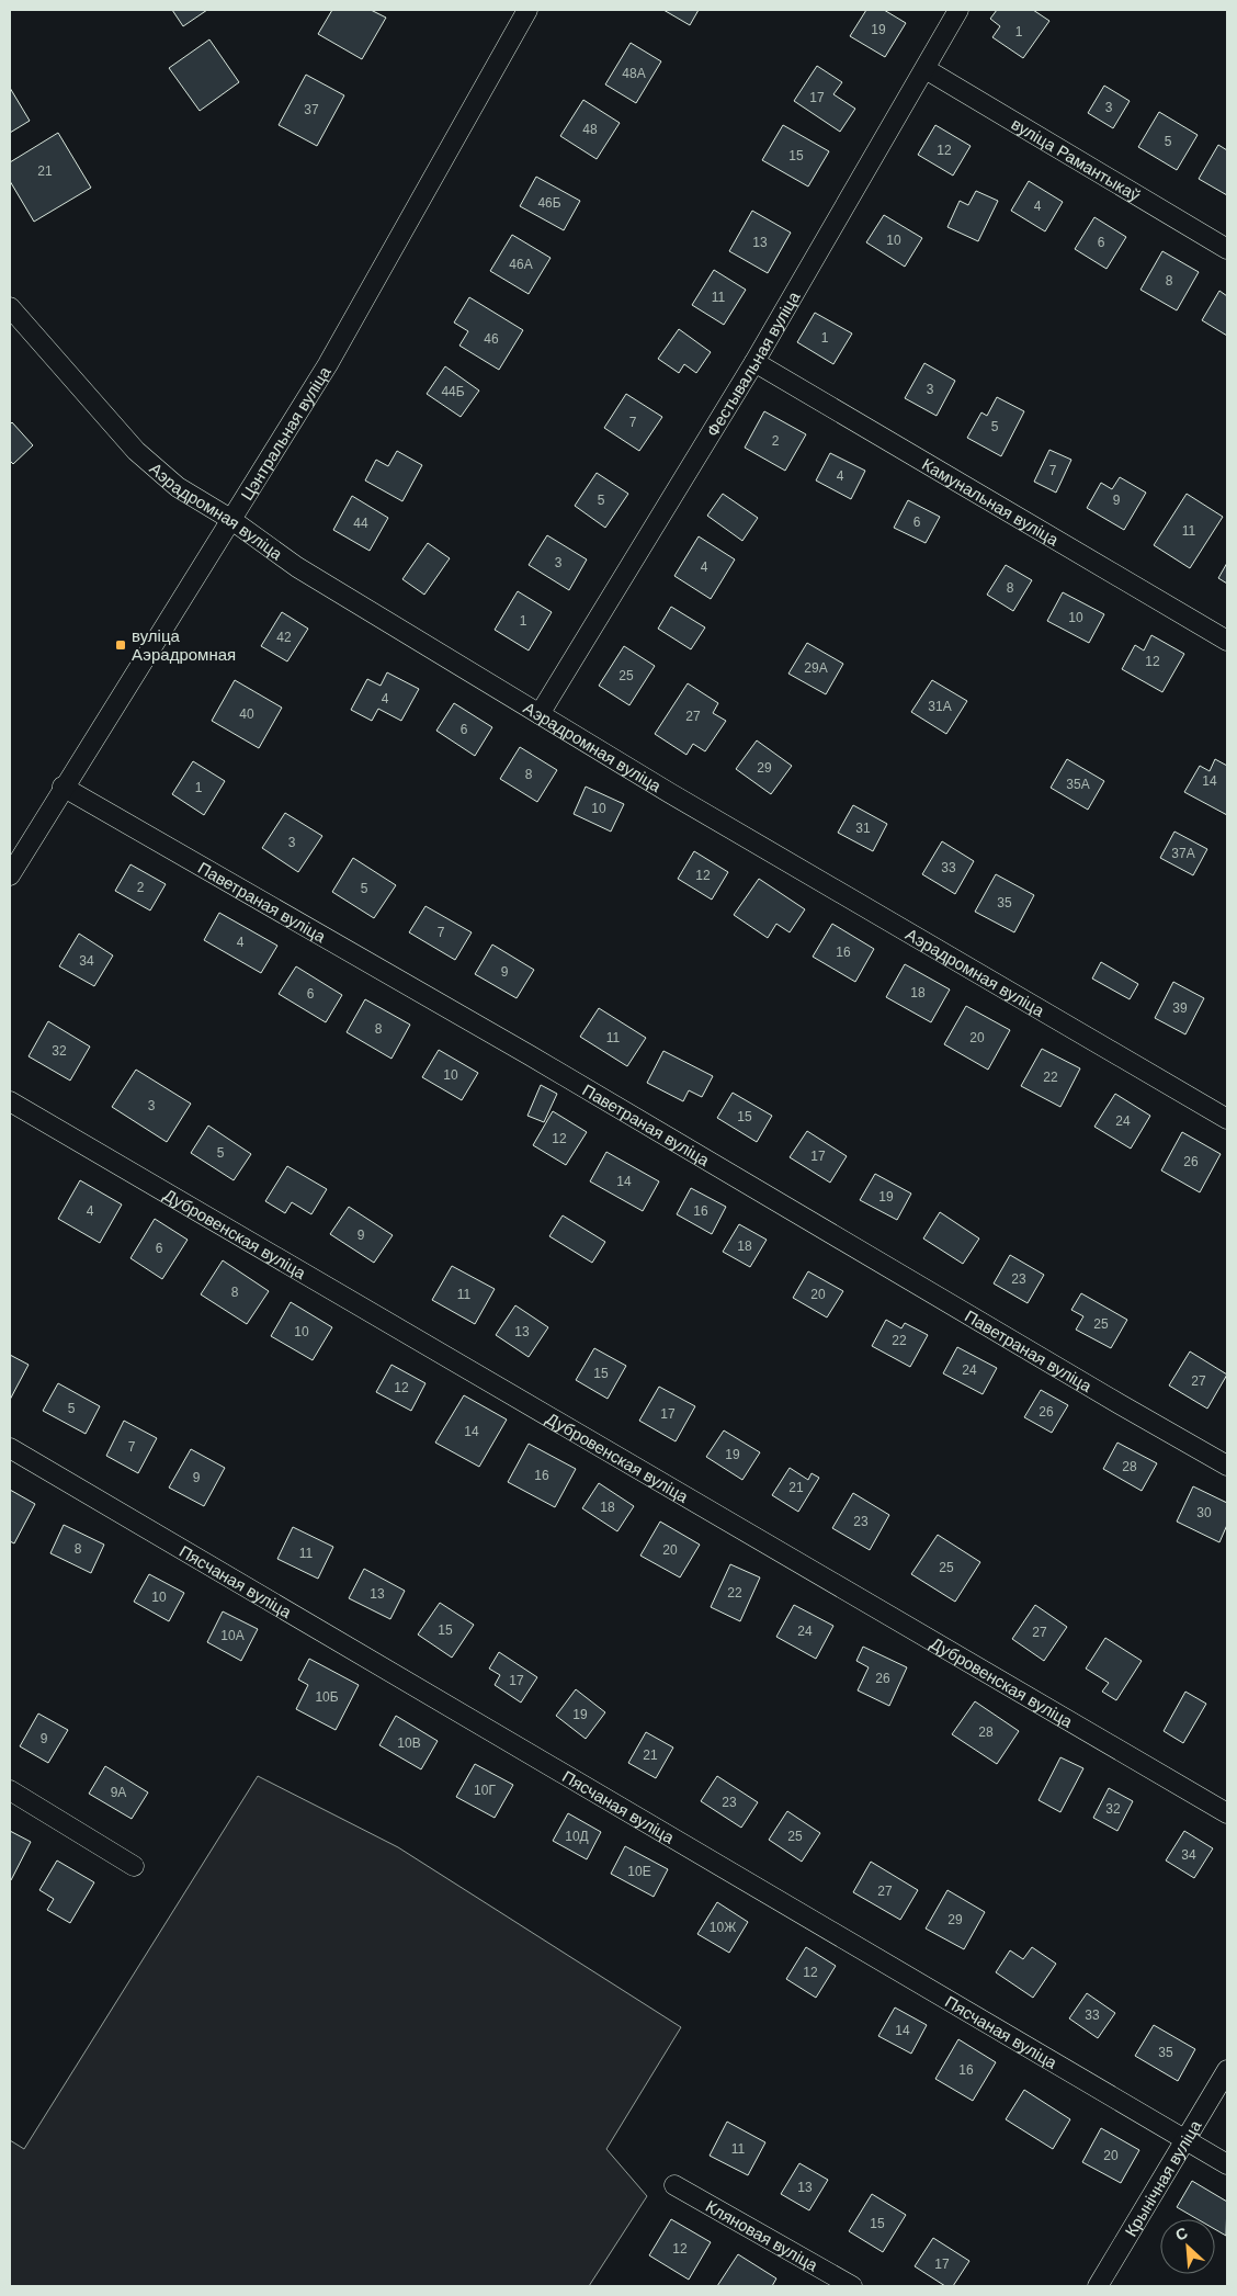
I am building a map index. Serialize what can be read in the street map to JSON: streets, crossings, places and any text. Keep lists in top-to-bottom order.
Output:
{
  "streets": {
    "street": [
      "вуліца Рамантыкаў",
      "Фестывальная вуліца",
      "Цэнтральная вуліца",
      "Камунальная вуліца",
      "Аэрадромная вуліца",
      "Паветраная вуліца",
      "Дубровенская вуліца",
      "Пясчаная вуліца",
      "Крынічная вуліца",
      "Кляновая вуліца"
    ]
  },
  "crossings": [
    ["вуліца Рамантыкаў", "Фестывальная вуліца"],
    ["Фестывальная вуліца", "Камунальная вуліца"],
    ["Фестывальная вуліца", "Аэрадромная вуліца"],
    ["Цэнтральная вуліца", "Аэрадромная вуліца"],
    ["Цэнтральная вуліца", "Паветраная вуліца"],
    ["Пясчаная вуліца", "Крынічная вуліца"]
  ],
  "places": {
    "transit": ["вуліца Аэрадромная"]
  },
  "house_numbers": [
    "19",
    "1",
    "48А",
    "17",
    "3",
    "37",
    "48",
    "5",
    "12",
    "15",
    "21",
    "46Б",
    "4",
    "10",
    "13",
    "6",
    "46А",
    "8",
    "11",
    "1",
    "46",
    "3",
    "44Б",
    "7",
    "5",
    "2",
    "7",
    "4",
    "5",
    "9",
    "6",
    "44",
    "11",
    "3",
    "4",
    "8",
    "10",
    "1",
    "42",
    "12",
    "29А",
    "25",
    "4",
    "31А",
    "40",
    "27",
    "6",
    "29",
    "8",
    "14",
    "35А",
    "1",
    "10",
    "31",
    "3",
    "37А",
    "33",
    "12",
    "2",
    "5",
    "35",
    "7",
    "4",
    "16",
    "34",
    "9",
    "18",
    "6",
    "39",
    "8",
    "11",
    "20",
    "32",
    "10",
    "22",
    "3",
    "15",
    "24",
    "12",
    "5",
    "17",
    "26",
    "14",
    "19",
    "4",
    "16",
    "9",
    "18",
    "6",
    "23",
    "8",
    "11",
    "20",
    "25",
    "10",
    "13",
    "22",
    "24",
    "15",
    "27",
    "12",
    "5",
    "26",
    "17",
    "14",
    "7",
    "19",
    "28",
    "16",
    "9",
    "21",
    "18",
    "30",
    "23",
    "8",
    "20",
    "11",
    "25",
    "22",
    "13",
    "10",
    "15",
    "24",
    "27",
    "10А",
    "26",
    "17",
    "10Б",
    "19",
    "28",
    "9",
    "10В",
    "21",
    "10Г",
    "9А",
    "23",
    "32",
    "10Д",
    "25",
    "34",
    "10Е",
    "27",
    "29",
    "10Ж",
    "12",
    "33",
    "14",
    "35",
    "16",
    "11",
    "20",
    "13",
    "15",
    "12",
    "17"
  ],
  "north": "top left"
}
